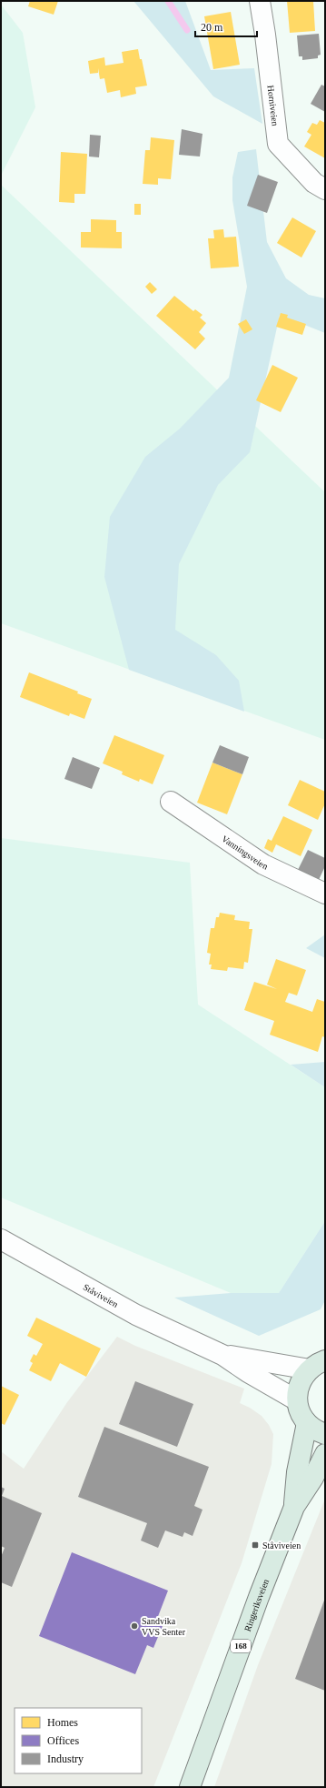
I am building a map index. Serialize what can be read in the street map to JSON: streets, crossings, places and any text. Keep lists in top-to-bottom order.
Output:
{
  "streets": {
    "main road": ["Ringeriksveien", "168"],
    "street": ["Horniveien", "Vanningsveien", "Ståviveien"]
  },
  "places": {
    "transit": ["Ståviveien"],
    "other": ["Sandvika VVS Senter"]
  },
  "legend": ["Homes", "Offices", "Industry"],
  "scale_bar": "20 m"
}
